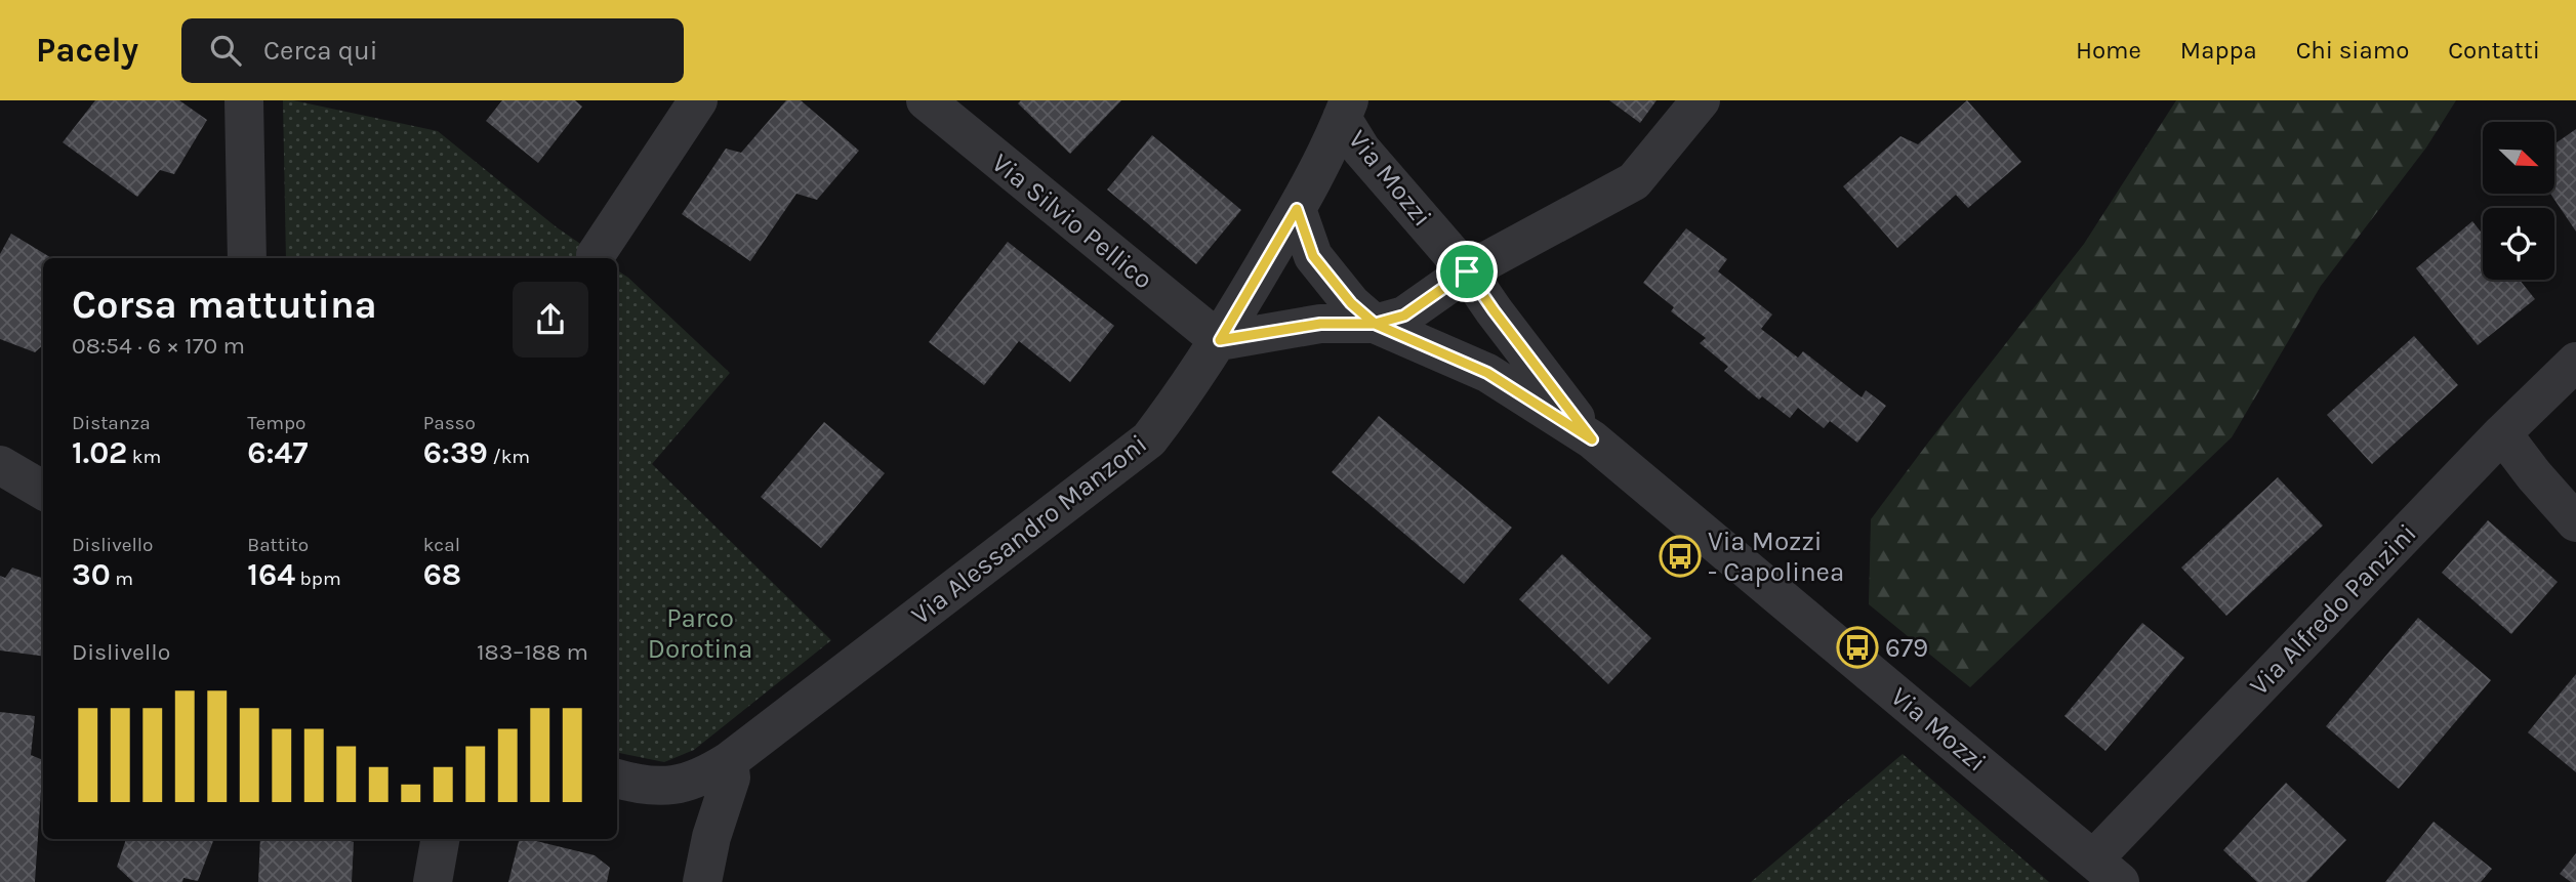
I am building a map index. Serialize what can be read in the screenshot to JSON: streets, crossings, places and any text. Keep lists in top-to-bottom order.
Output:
{
  "streets": {
    "street": [
      "Via Mozzi",
      "Via Silvio Pellico",
      "Via Alessandro Manzoni",
      "Via Alfredo Panzini"
    ]
  },
  "crossings": [
    ["Via Mozzi", "Via Silvio Pellico"],
    ["Via Mozzi", "Via Alessandro Manzoni"],
    ["Via Mozzi", "Via Alfredo Panzini"],
    ["Via Silvio Pellico", "Via Alessandro Manzoni"]
  ],
  "parks": ["Parco Dorotina"],
  "places": {
    "bus stop": ["Via Mozzi - Capolinea", "679"]
  },
  "north": "bottom right",
  "page": {
    "header": "Pacely",
    "search": "Cerca qui",
    "nav": [
      "Home",
      "Mappa",
      "Chi siamo",
      "Contatti"
    ],
    "heading": ["Corsa mattutina", "08:54 · 6 × 170 m"],
    "stats": [
      ["Distanza", "1.02 km"],
      ["Tempo", "6:47"],
      ["Passo", "6:39 /km"],
      ["Dislivello", "30 m"],
      ["Battito", "164 bpm"],
      ["kcal", "68"]
    ],
    "chart": ["Dislivello", "183–188 m"]
  }
}
